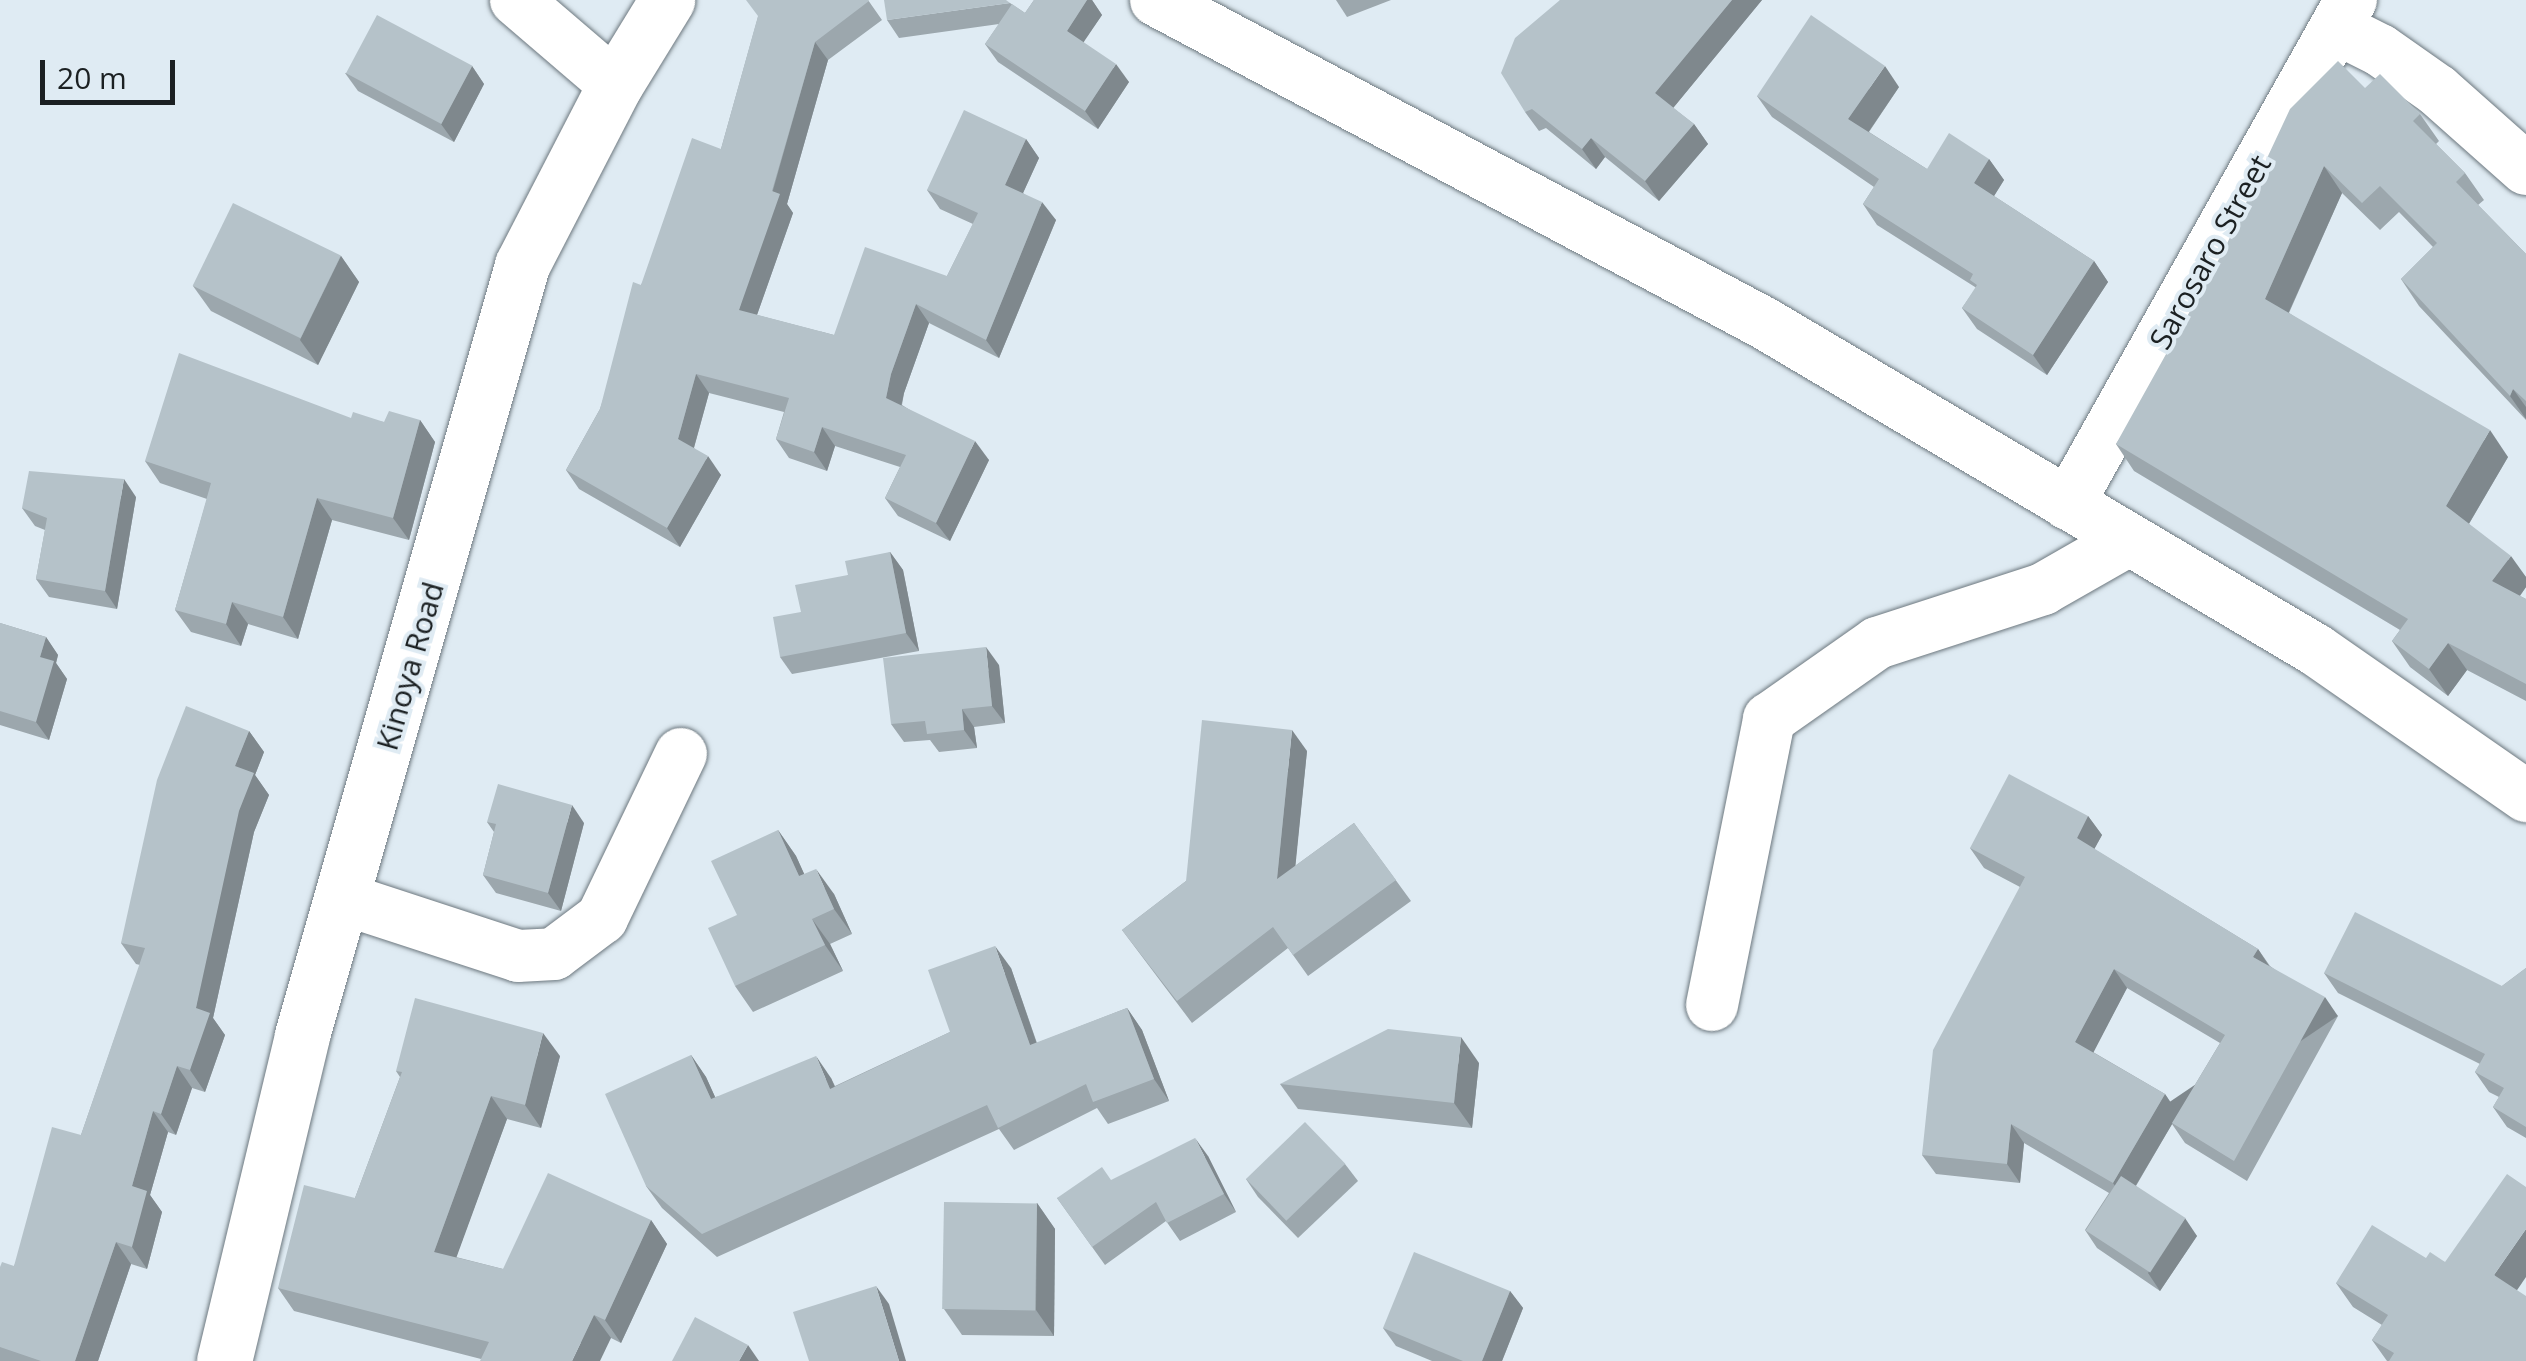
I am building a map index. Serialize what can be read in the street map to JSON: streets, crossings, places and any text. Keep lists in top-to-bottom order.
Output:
{
  "streets": {
    "main road": ["Kinoya Road"],
    "street": ["Sarosaro Street"]
  },
  "scale_bar": "20 m"
}
